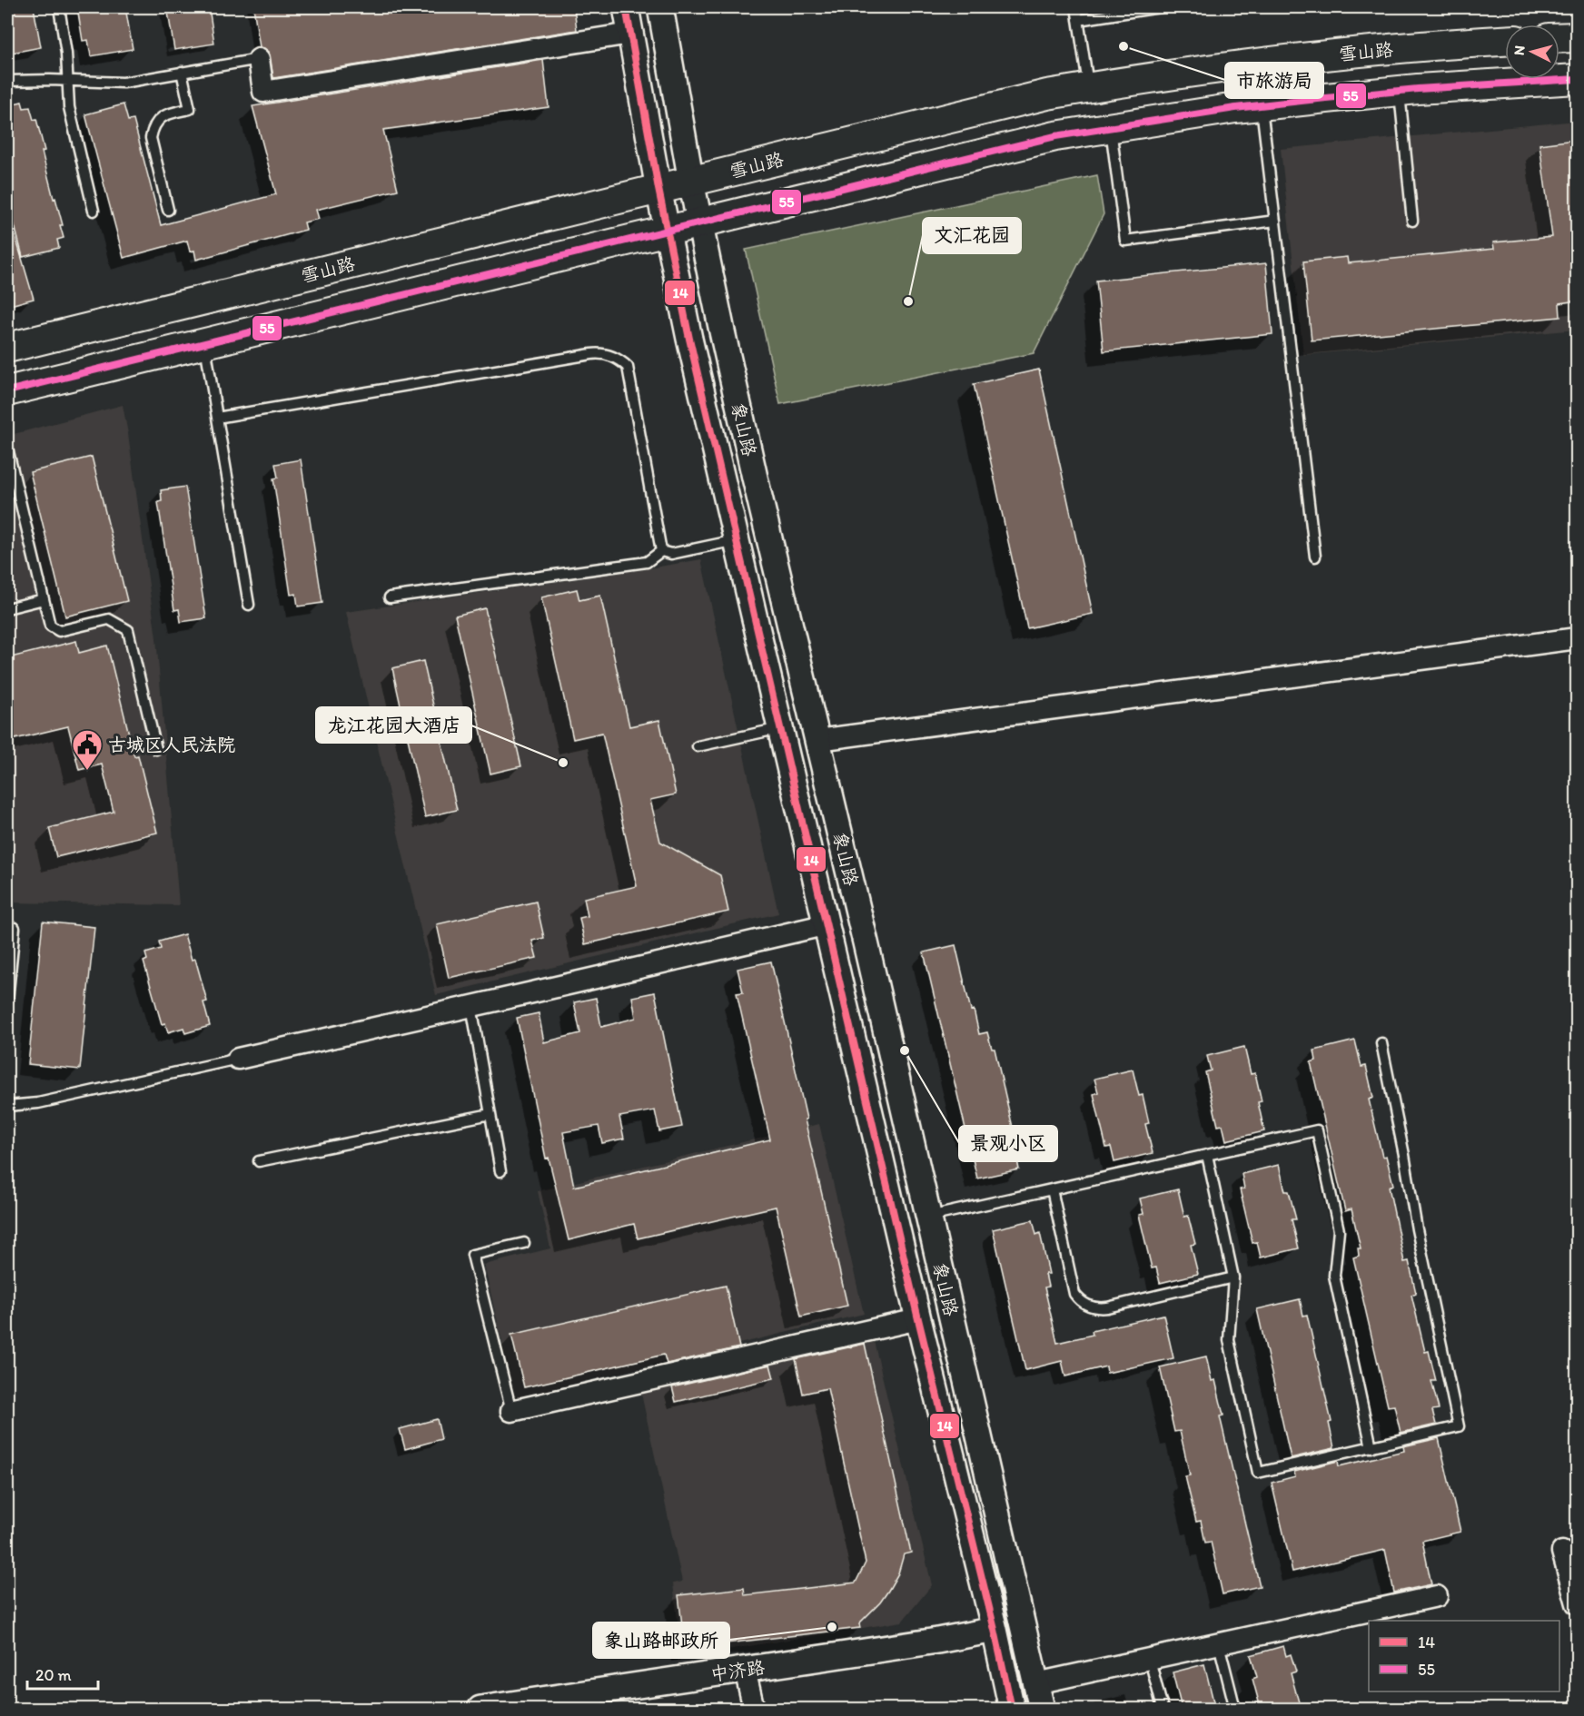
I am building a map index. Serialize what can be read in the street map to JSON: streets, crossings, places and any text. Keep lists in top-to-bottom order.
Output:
{
  "streets": {
    "main road": ["雪山路"],
    "street": ["象山路", "中济路"]
  },
  "crossings": [
    ["雪山路", "象山路"],
    ["象山路", "中济路"]
  ],
  "places": {
    "other": [
      "市旅游局",
      "文汇花园",
      "龙江花园大酒店",
      "景观小区",
      "象山路邮政所"
    ],
    "public building": ["古城区人民法院"]
  },
  "lines": ["transit line 14", "transit line 55"],
  "legend": ["14", "55"],
  "scale_bar": "20 m",
  "north": "left"
}
